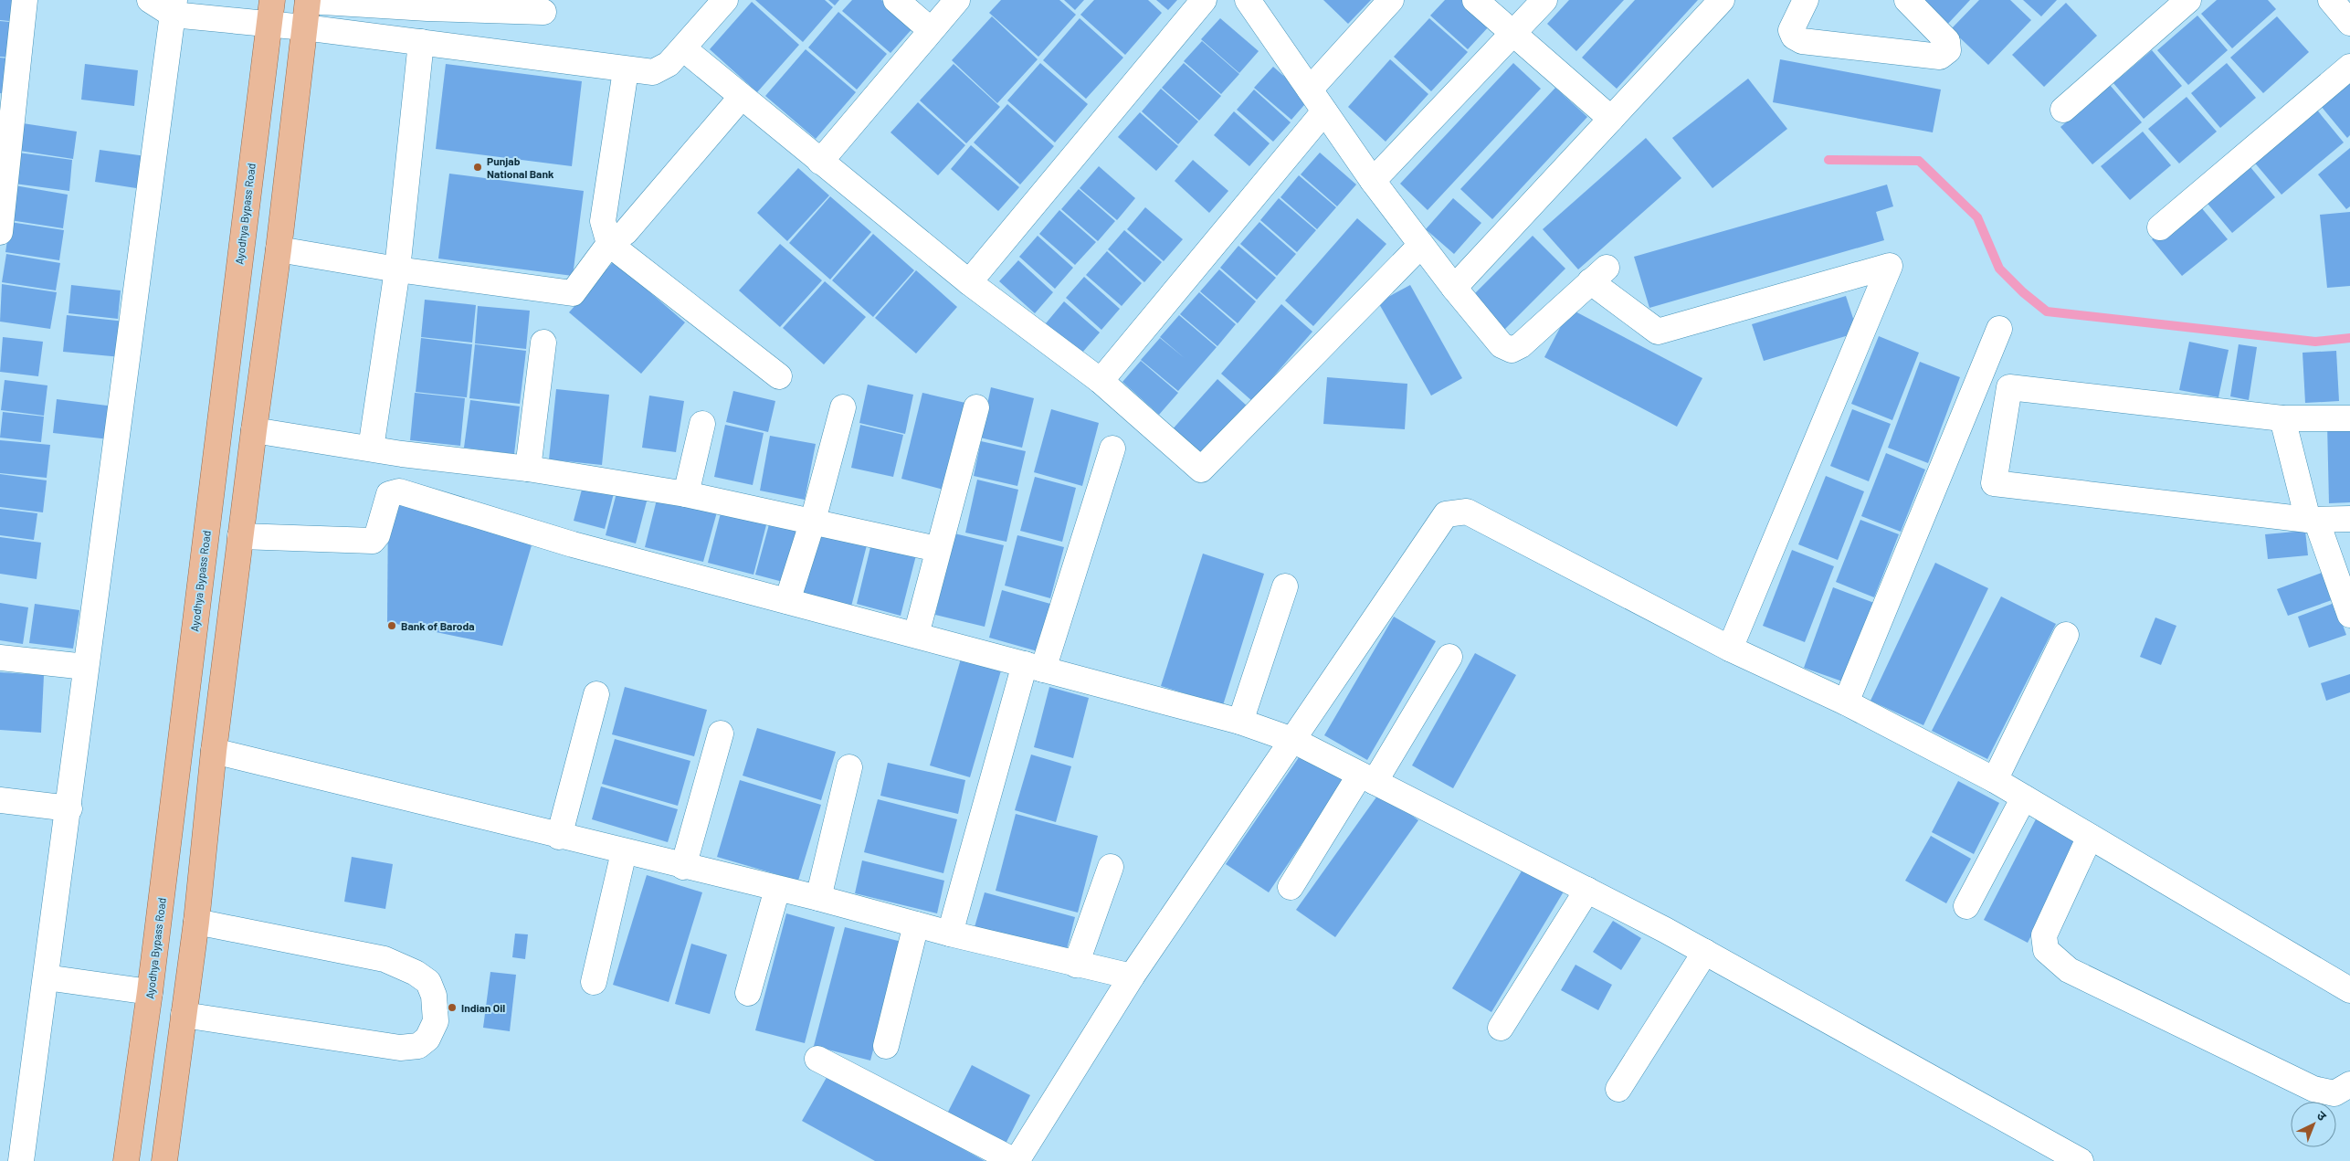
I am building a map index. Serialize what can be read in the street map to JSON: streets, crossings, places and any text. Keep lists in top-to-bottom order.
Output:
{
  "streets": {
    "main road": ["Ayodhya Bypass Road"]
  },
  "places": ["Punjab National Bank", "Bank of Baroda", "Indian Oil"],
  "north": "top right"
}
